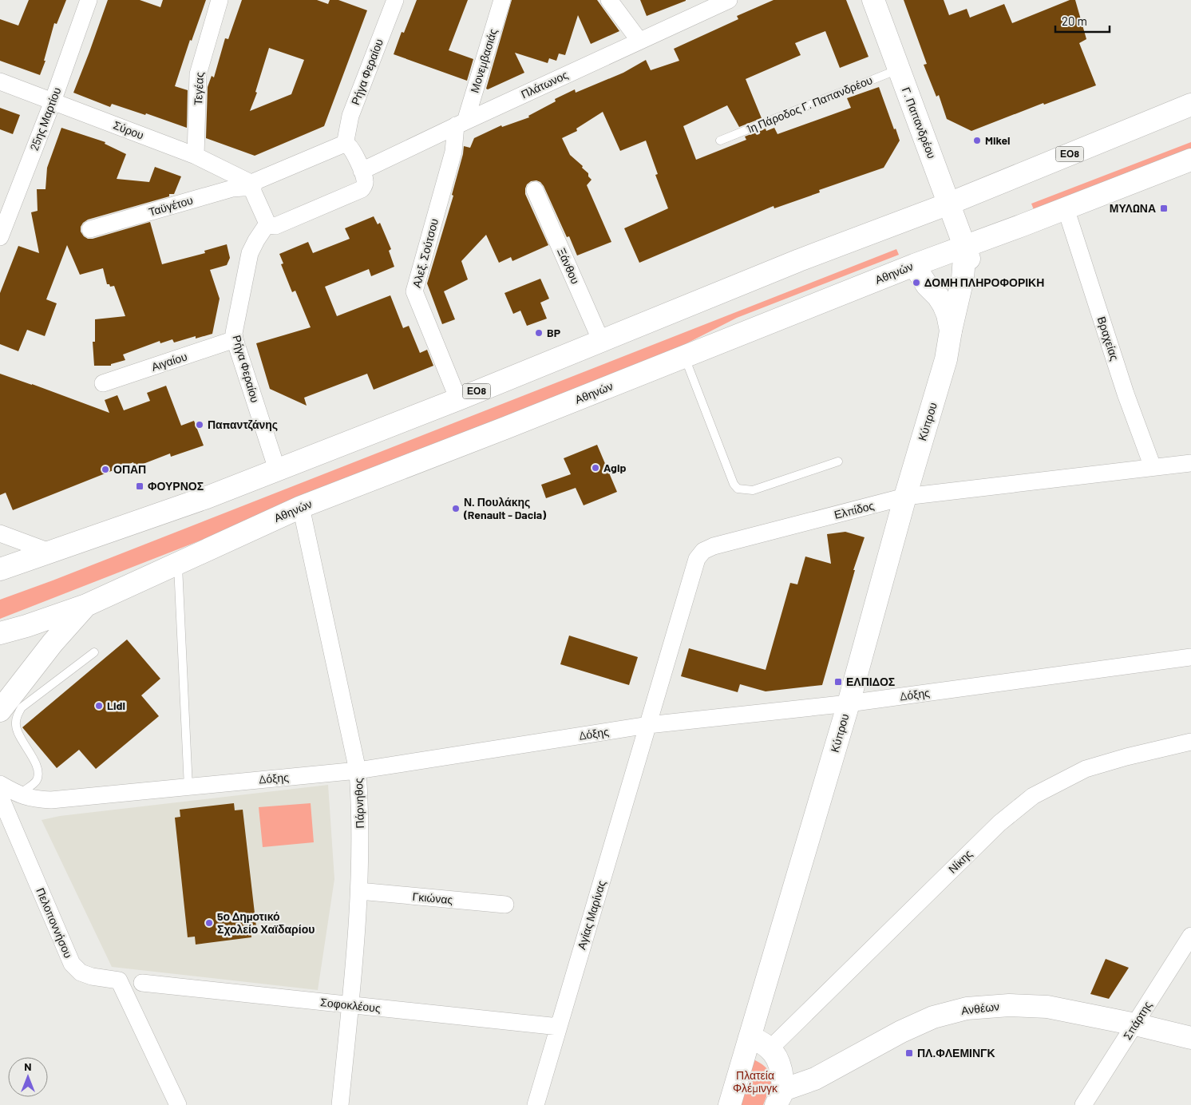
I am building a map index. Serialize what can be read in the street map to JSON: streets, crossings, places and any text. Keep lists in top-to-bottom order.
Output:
{
  "streets": {
    "main road": [
      "Γ. Παπανδρέου",
      "ΕΟ8",
      "Αθηνών",
      "Κύπρου",
      "Ανθέων"
    ],
    "street": [
      "Μονεμβασιάς",
      "Ρήγα Φεραίου",
      "Πλάτωνος",
      "Τεγέας",
      "25ης Μαρτίου",
      "Σύρου",
      "Ταϋγέτου",
      "Αλεξ. Σούτσου",
      "Ξάνθου",
      "Βραχείας",
      "Αιγαίου",
      "Ελπίδος",
      "Δόξης",
      "Πάρνηθος",
      "Νίκης",
      "Γκιώνας",
      "Αγίας Μαρίνας",
      "Πελοποννήσου",
      "Σοφοκλέους",
      "Σπάρτης"
    ],
    "lane": ["1η Πάροδος Γ. Παπανδρέου"]
  },
  "crossings": [
    ["Μονεμβασιάς", "Πλάτωνος"],
    ["Μονεμβασιάς", "Αλεξ. Σούτσου"],
    ["Ρήγα Φεραίου", "ΕΟ8"],
    ["Ρήγα Φεραίου", "Αιγαίου"],
    ["Πλάτωνος", "Αλεξ. Σούτσου"],
    ["Τεγέας", "Σύρου"],
    ["1η Πάροδος Γ. Παπανδρέου", "Γ. Παπανδρέου"],
    ["25ης Μαρτίου", "Σύρου"],
    ["Γ. Παπανδρέου", "ΕΟ8"],
    ["Γ. Παπανδρέου", "Αθηνών"],
    ["Γ. Παπανδρέου", "Κύπρου"],
    ["Σύρου", "Ταϋγέτου"],
    ["ΕΟ8", "Αλεξ. Σούτσου"],
    ["ΕΟ8", "Ξάνθου"],
    ["Αθηνών", "Βραχείας"],
    ["Αθηνών", "Κύπρου"],
    ["Αθηνών", "Πάρνηθος"],
    ["Βραχείας", "Ελπίδος"],
    ["Κύπρου", "Ελπίδος"],
    ["Κύπρου", "Δόξης"],
    ["Ελπίδος", "Δόξης"],
    ["Ελπίδος", "Αγίας Μαρίνας"],
    ["Δόξης", "Πάρνηθος"],
    ["Δόξης", "Αγίας Μαρίνας"],
    ["Πάρνηθος", "Γκιώνας"],
    ["Πάρνηθος", "Σοφοκλέους"],
    ["Νίκης", "Ανθέων"],
    ["Αγίας Μαρίνας", "Σοφοκλέους"],
    ["Ανθέων", "Σπάρτης"]
  ],
  "parks": ["Πλατεία Φλέμινγκ"],
  "places": {
    "other": [
      "Mikel",
      "ΔΟΜΗ ΠΛΗΡΟΦΟΡΙΚΗ",
      "BP",
      "Παπαντζάνης",
      "Agip",
      "ΟΠΑΠ",
      "Ν. Πουλάκης (Renault - Dacia)",
      "Lidl",
      "5ο Δημοτικό Σχολείο Χαϊδαρίου"
    ],
    "transit": [
      "ΜΥΛΩΝΑ",
      "ΦΟΥΡΝΟΣ",
      "ΕΛΠΙΔΟΣ",
      "ΠΛ.ΦΛΕΜΙΝΓΚ"
    ]
  },
  "scale_bar": "20 m",
  "north": "top"
}
